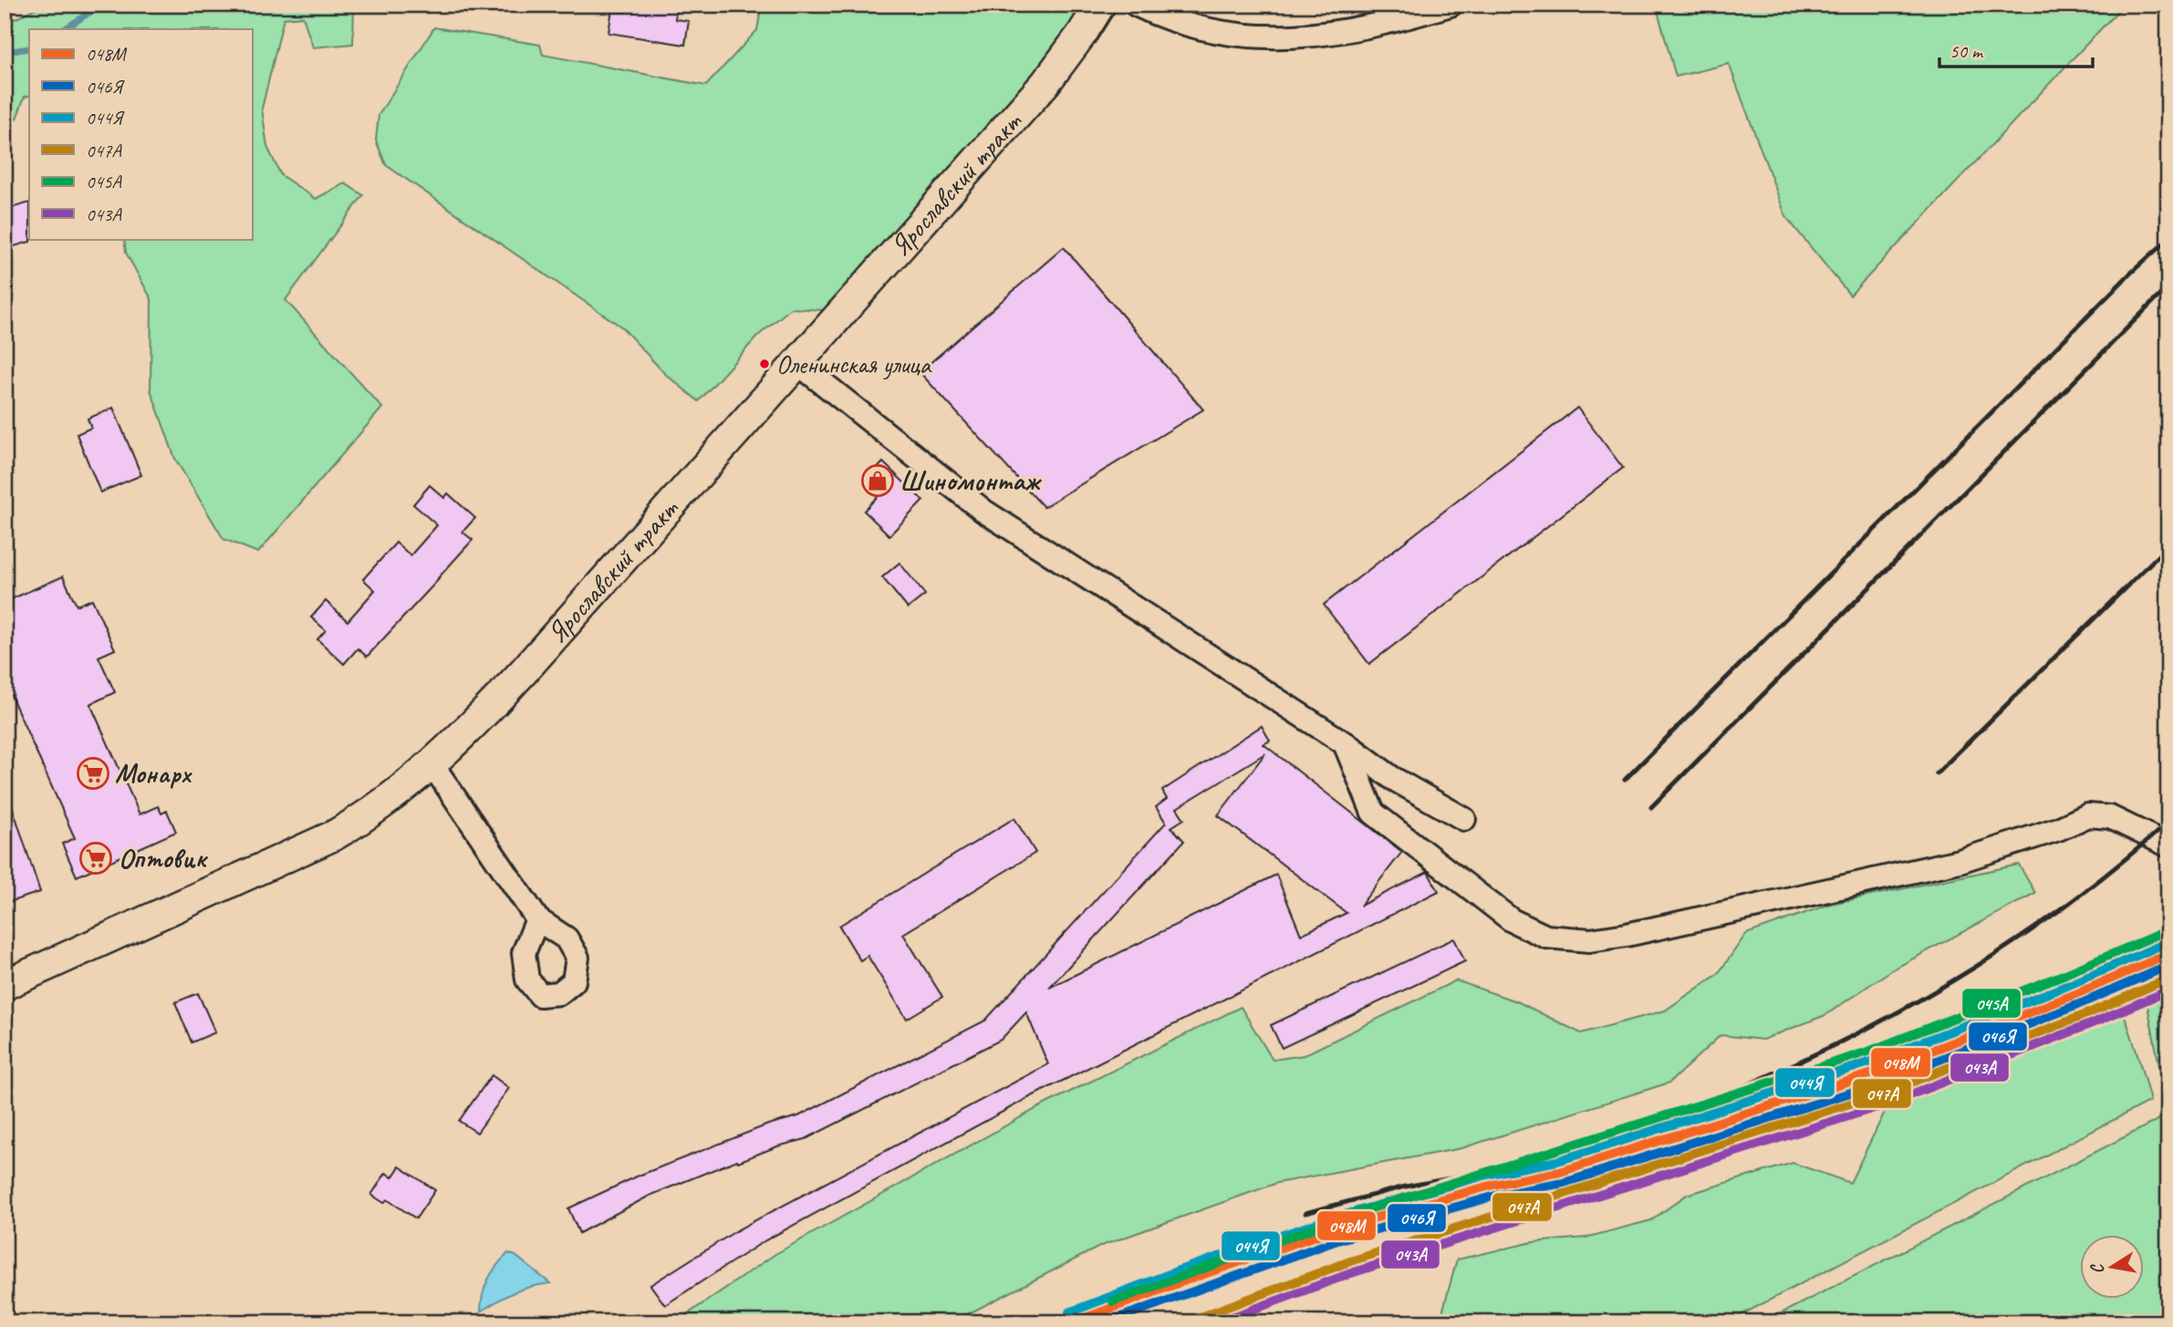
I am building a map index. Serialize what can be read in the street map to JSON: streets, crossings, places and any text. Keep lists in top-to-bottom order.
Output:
{
  "streets": {
    "street": ["Ярославский тракт"]
  },
  "places": {
    "other": ["Оленинская улица"],
    "shop": ["Шиномонтаж"],
    "supermarket": ["Монарх", "Оптовик"]
  },
  "lines": [
    "transit line 045А",
    "transit line 044Я",
    "transit line 048М",
    "transit line 046Я",
    "transit line 047А",
    "transit line 043А"
  ],
  "legend": [
    "048М",
    "046Я",
    "044Я",
    "047А",
    "045А",
    "043А"
  ],
  "scale_bar": "50 m",
  "north": "left"
}
